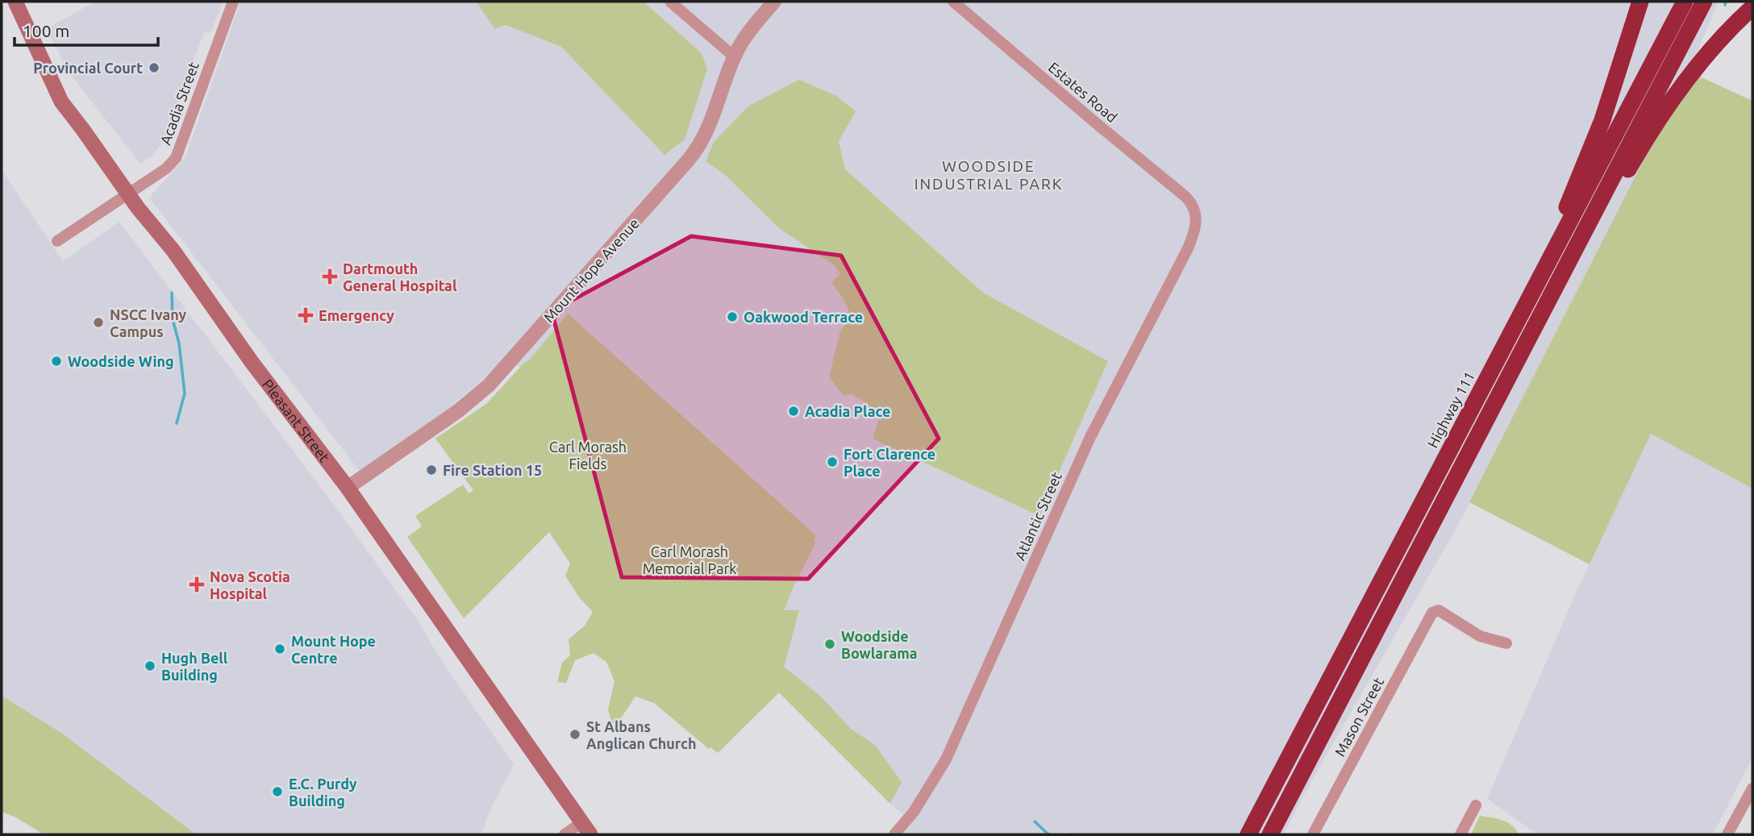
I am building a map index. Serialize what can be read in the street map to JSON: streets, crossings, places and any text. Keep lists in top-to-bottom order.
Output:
{
  "streets": {
    "highway": ["Highway 111"],
    "main road": ["Pleasant Street"],
    "street": [
      "Estates Road",
      "Acadia Street",
      "Mount Hope Avenue",
      "Atlantic Street",
      "Mason Street"
    ]
  },
  "crossings": [
    ["Estates Road", "Atlantic Street"],
    ["Acadia Street", "Pleasant Street"],
    ["Mount Hope Avenue", "Pleasant Street"]
  ],
  "districts": ["WOODSIDE INDUSTRIAL PARK"],
  "parks": ["Carl Morash Fields", "Carl Morash Memorial Park"],
  "places": {
    "other": [
      "Provincial Court",
      "Oakwood Terrace",
      "NSCC Ivany Campus",
      "Woodside Wing",
      "Acadia Place",
      "Fort Clarence Place",
      "Fire Station 15",
      "Woodside Bowlarama",
      "Mount Hope Centre",
      "Hugh Bell Building",
      "St Albans Anglican Church",
      "E.C. Purdy Building"
    ],
    "health": ["Dartmouth General Hospital", "Emergency", "Nova Scotia Hospital"]
  },
  "scale_bar": "100 m"
}
